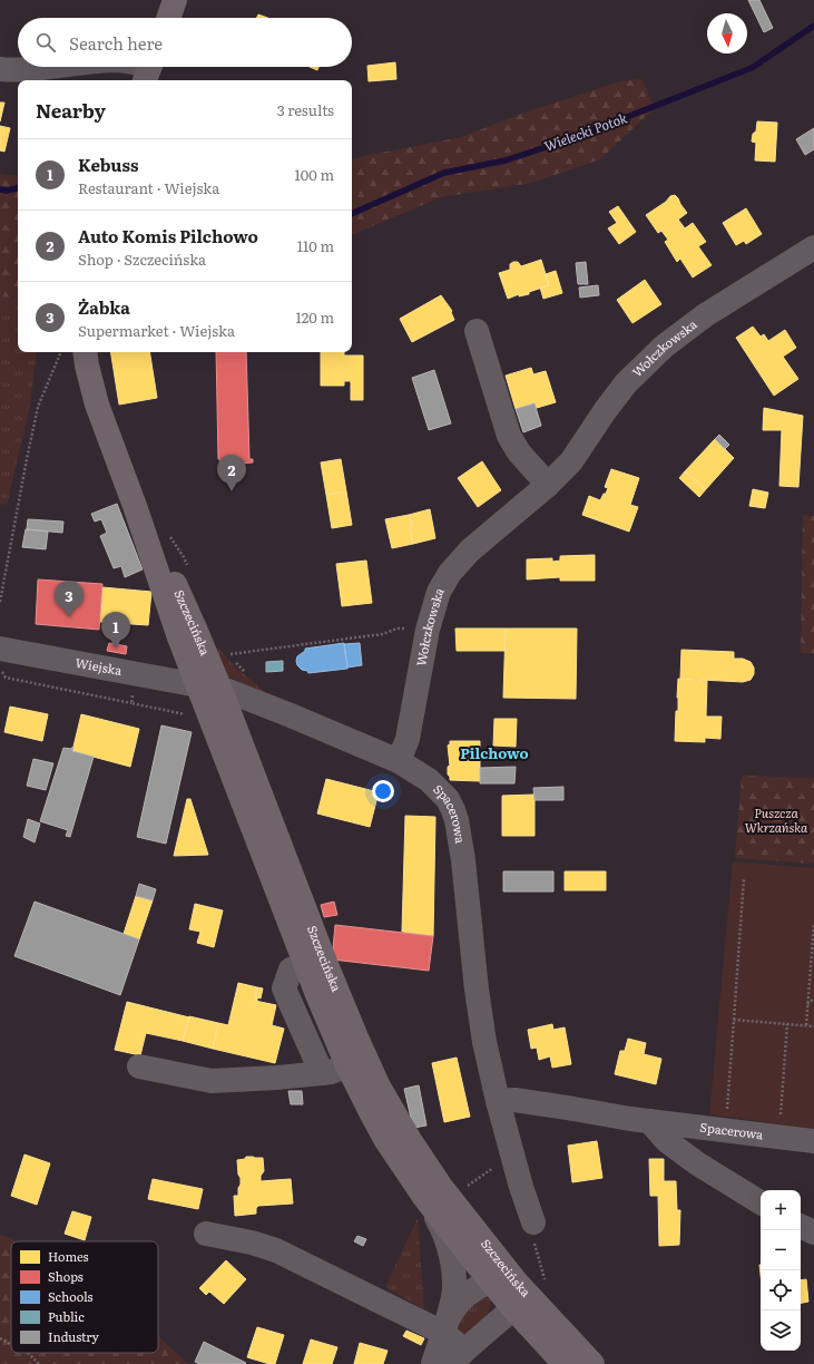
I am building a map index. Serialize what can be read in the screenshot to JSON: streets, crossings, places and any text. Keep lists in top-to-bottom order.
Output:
{
  "streets": {
    "main road": ["Szczecińska"],
    "street": ["Wołczkowska", "Wiejska", "Spacerowa"]
  },
  "crossings": [
    ["Wołczkowska", "Spacerowa"],
    ["Szczecińska", "Wiejska"],
    ["Szczecińska", "Spacerowa"],
    ["Wiejska", "Spacerowa"]
  ],
  "districts": ["Pilchowo"],
  "water": ["Wielecki Potok"],
  "parks": ["Puszcza Wkrzańska"],
  "legend": [
    "Homes",
    "Shops",
    "Schools",
    "Public",
    "Industry"
  ],
  "north": "bottom",
  "page": {
    "search": "Search here",
    "heading": ["Nearby", "3 results"],
    "list": [
      {
        "mark": "1",
        "name": "Kebuss",
        "note": "Restaurant · Wiejska",
        "value": "100 m"
      },
      {
        "mark": "2",
        "name": "Auto Komis Pilchowo",
        "note": "Shop · Szczecińska",
        "value": "110 m"
      },
      {
        "mark": "3",
        "name": "Żabka",
        "note": "Supermarket · Wiejska",
        "value": "120 m"
      }
    ],
    "pins": ["2", "3", "1"],
    "map_buttons": ["+", "−"]
  }
}
